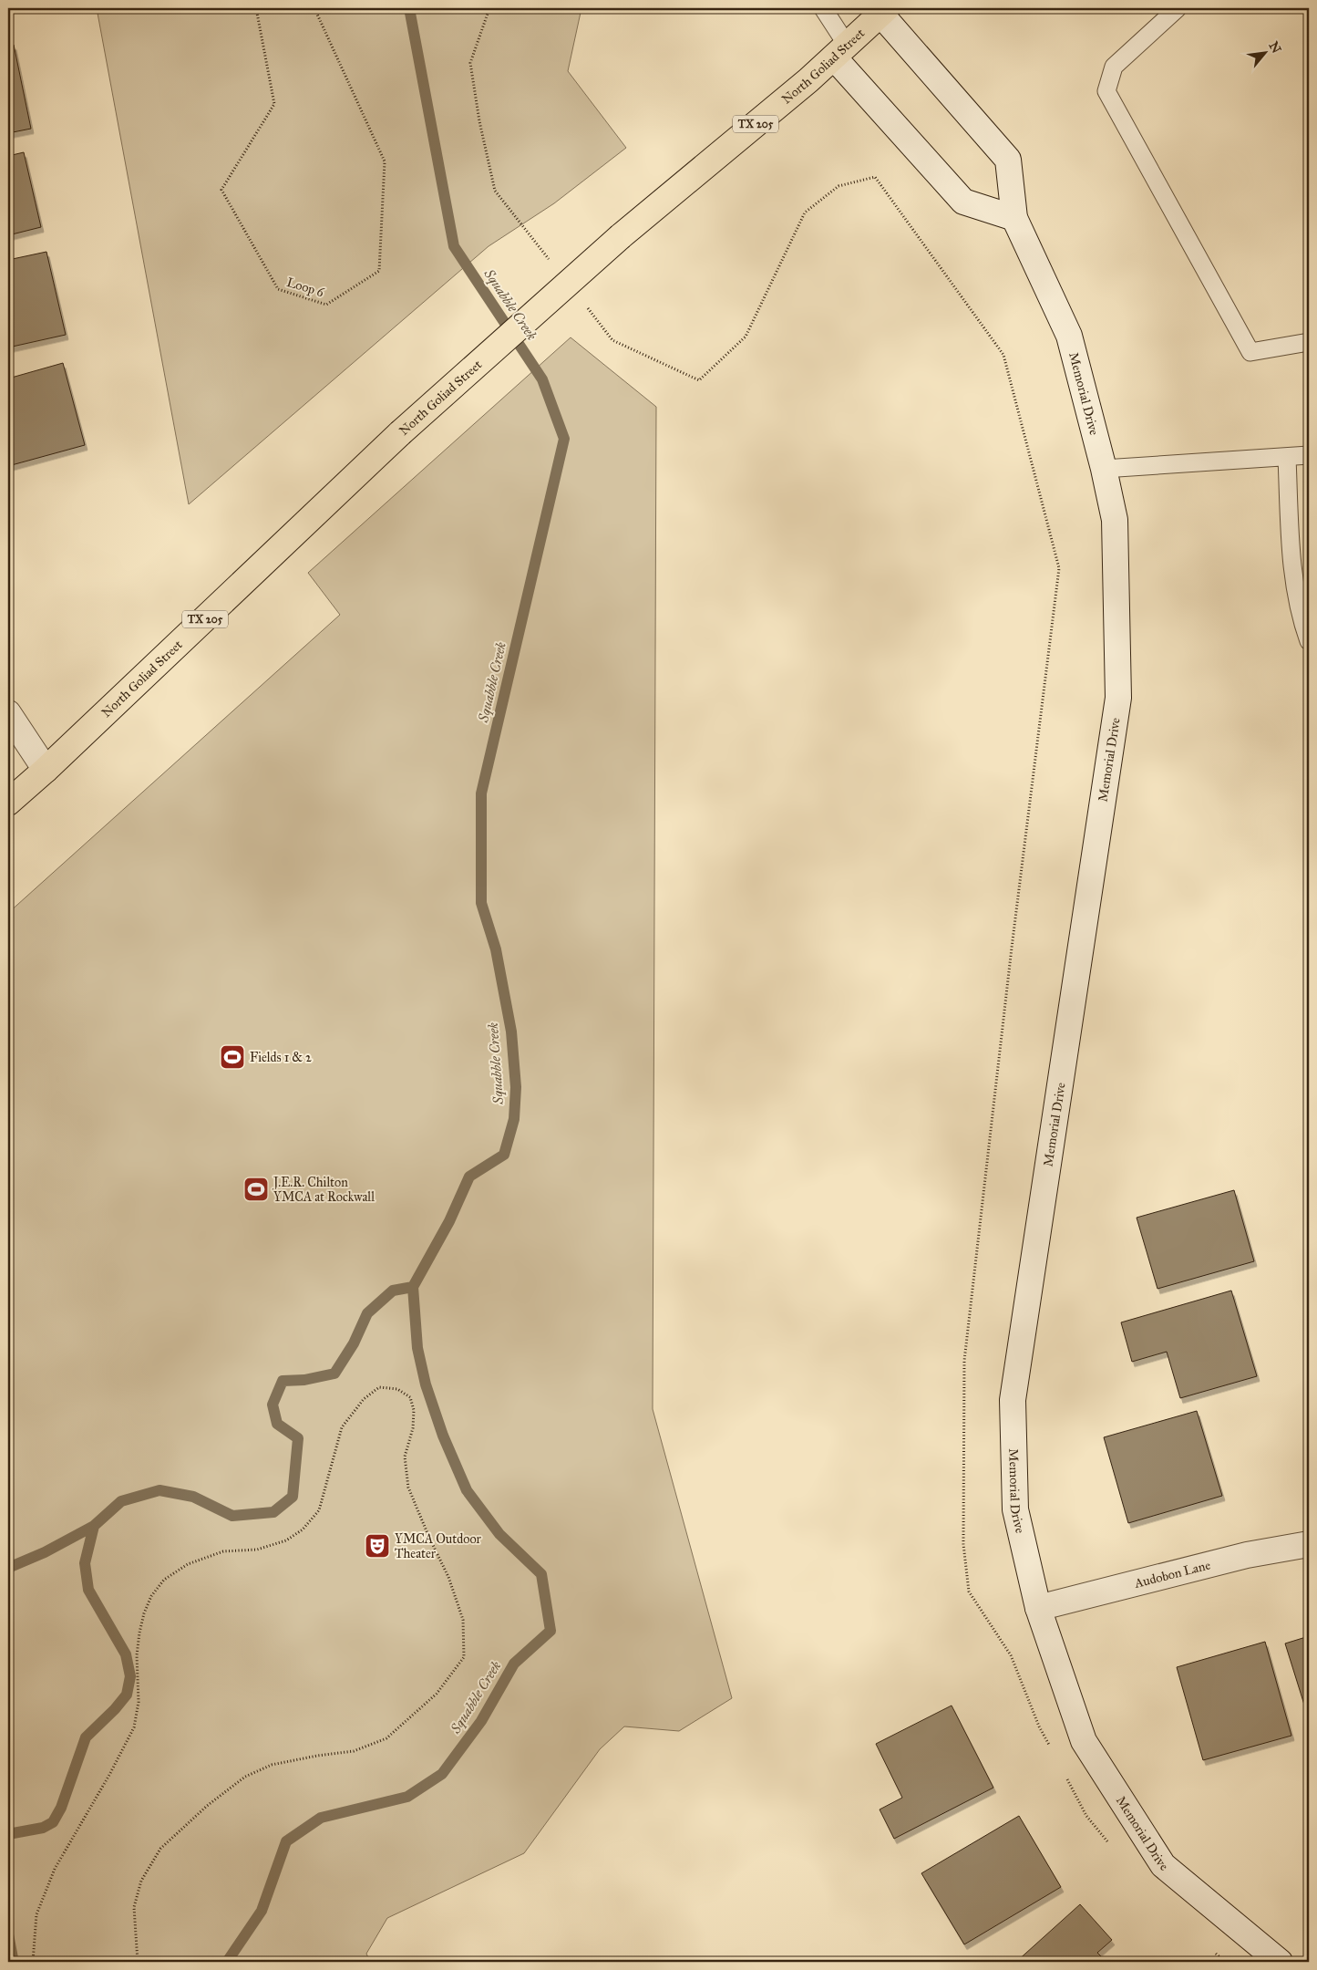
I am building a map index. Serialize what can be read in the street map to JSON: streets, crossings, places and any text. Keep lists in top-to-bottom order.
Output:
{
  "streets": {
    "main road": ["North Goliad Street", "TX 205"],
    "street": ["Memorial Drive", "Audobon Lane"],
    "path": ["Loop 6"]
  },
  "crossings": [
    ["North Goliad Street", "Memorial Drive"],
    ["Memorial Drive", "Audobon Lane"]
  ],
  "water": ["Squabble Creek"],
  "places": {
    "sports": ["Fields 1 & 2", "J.E.R. Chilton YMCA at Rockwall"],
    "theatre": ["YMCA Outdoor Theater"]
  },
  "north": "top right"
}
